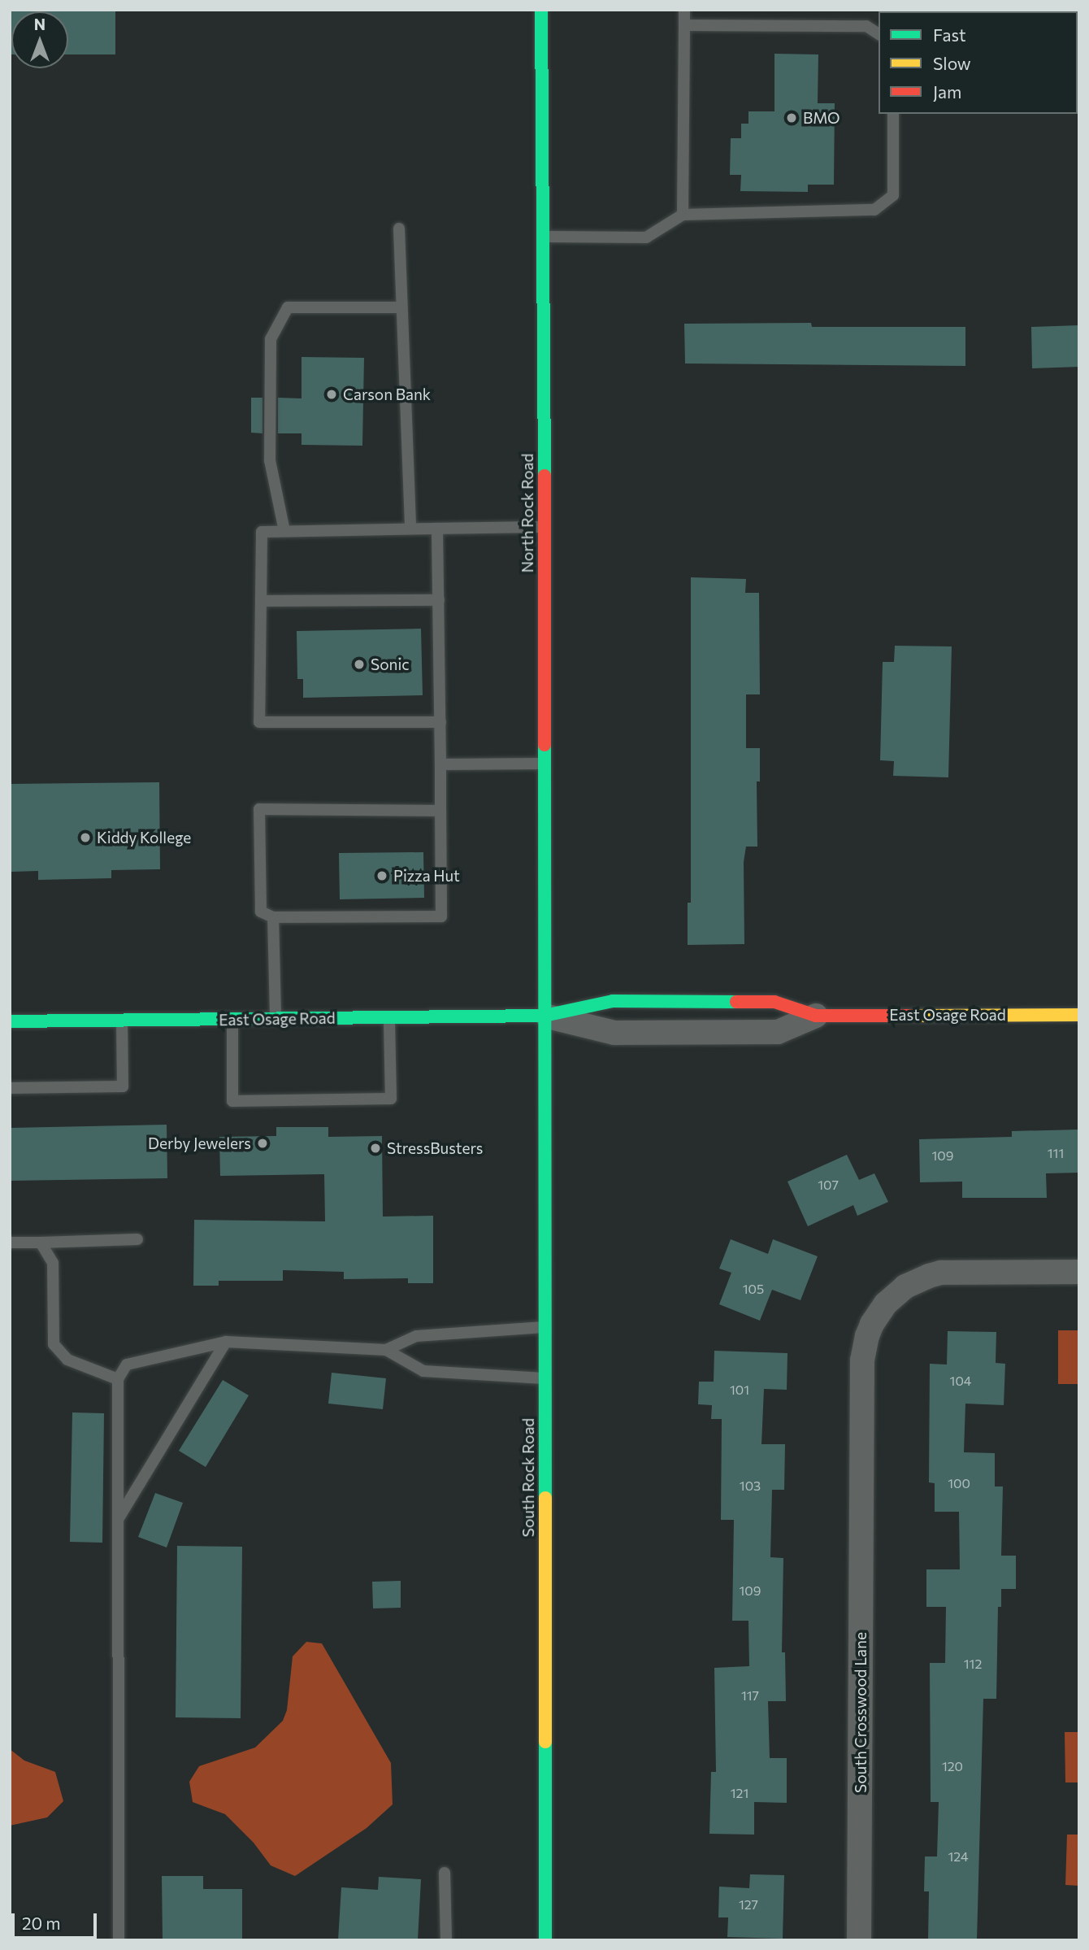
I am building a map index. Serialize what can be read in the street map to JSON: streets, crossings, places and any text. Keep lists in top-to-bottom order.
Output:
{
  "streets": {
    "main road": ["North Rock Road", "East Osage Road", "South Rock Road"],
    "street": ["South Crosswood Lane"]
  },
  "crossings": [
    ["North Rock Road", "East Osage Road"],
    ["North Rock Road", "South Rock Road"],
    ["East Osage Road", "South Rock Road"]
  ],
  "places": [
    "BMO",
    "Carson Bank",
    "Sonic",
    "Kiddy Kollege",
    "Pizza Hut",
    "Derby Jewelers",
    "StressBusters"
  ],
  "house_numbers": [
    "111",
    "109",
    "107",
    "105",
    "104",
    "101",
    "100",
    "103",
    "109",
    "112",
    "117",
    "120",
    "121",
    "124",
    "127"
  ],
  "legend": ["Fast", "Slow", "Jam"],
  "scale_bar": "20 m",
  "north": "top"
}
